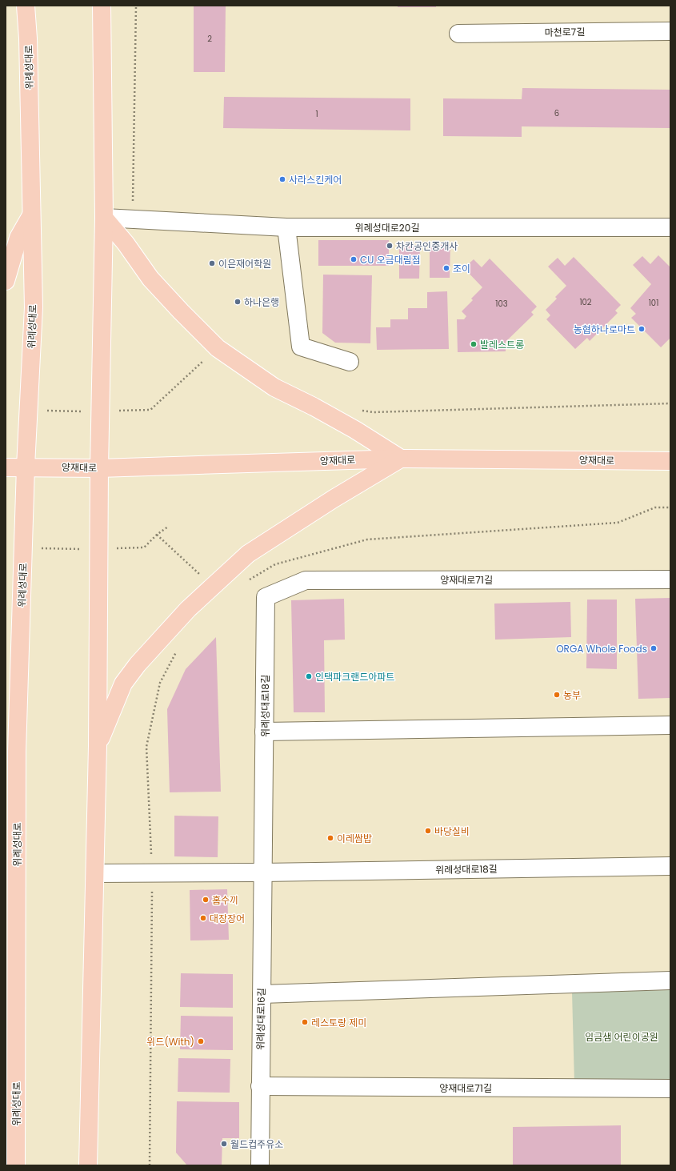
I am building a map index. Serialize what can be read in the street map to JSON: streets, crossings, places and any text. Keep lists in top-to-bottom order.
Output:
{
  "streets": {
    "main road": ["위례성대로", "양재대로"],
    "street": [
      "마천로7길",
      "위례성대로20길",
      "양재대로71길",
      "위례성대로18길",
      "위례성대로16길"
    ]
  },
  "crossings": [
    ["위례성대로", "양재대로"],
    ["양재대로71길", "위례성대로18길"],
    ["양재대로71길", "위례성대로16길"],
    ["위례성대로18길", "위례성대로16길"]
  ],
  "parks": ["임금샘 어린이공원"],
  "places": [
    "사라스킨케어",
    "차칸공인중개사",
    "CU 오금대림점",
    "이은재어학원",
    "조이",
    "하나은행",
    "농협하나로마트",
    "발레스트롱",
    "ORGA Whole Foods",
    "인택파크랜드아파트",
    "농부",
    "바당실비",
    "이레쌈밥",
    "홈수끼",
    "대장장어",
    "레스토랑 제미",
    "위드(With)",
    "월드컵주유소"
  ],
  "house_numbers": [
    "2",
    "6",
    "1",
    "102",
    "101",
    "103"
  ]
}
